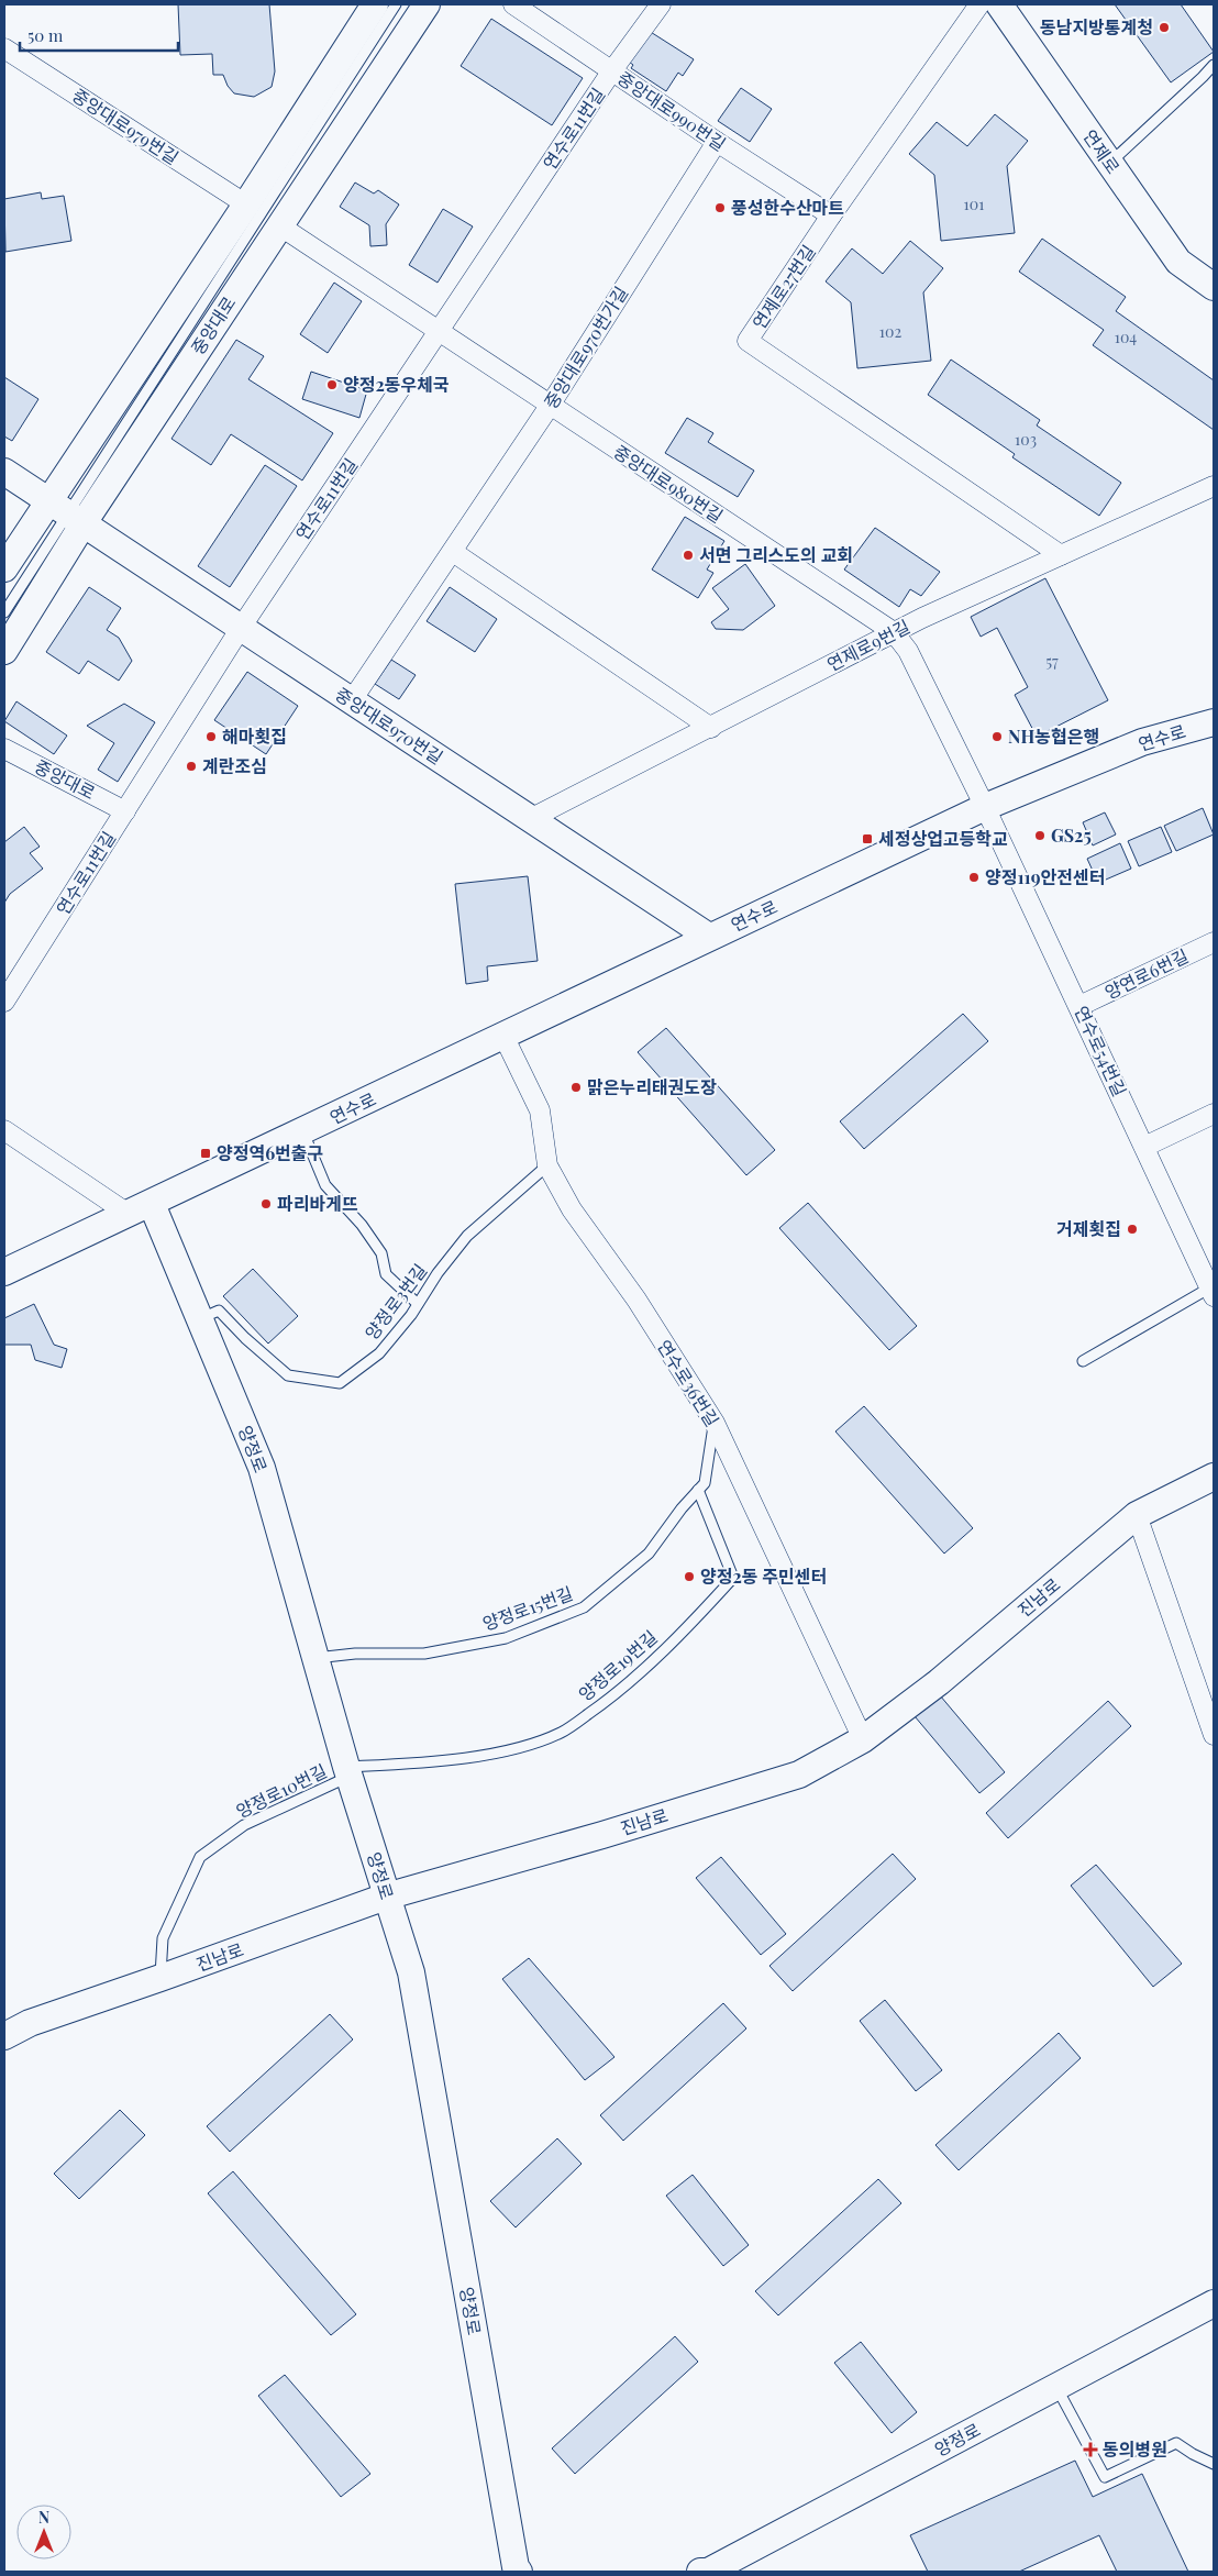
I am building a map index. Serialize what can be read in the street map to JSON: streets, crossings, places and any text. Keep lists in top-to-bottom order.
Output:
{
  "streets": {
    "street": [
      "중앙대로990번길",
      "중앙대로979번길",
      "연수로11번길",
      "연제로",
      "연제로27번길",
      "중앙대로",
      "중앙대로970번가길",
      "중앙대로980번길",
      "연제로9번길",
      "중앙대로970번길",
      "연수로",
      "양연로6번길",
      "연수로54번길",
      "연수로36번길",
      "양정로",
      "진남로"
    ],
    "lane": [
      "양정로3번길",
      "양정로15번길",
      "양정로19번길",
      "양정로10번길"
    ]
  },
  "crossings": [
    ["중앙대로990번길", "연수로11번길"],
    ["중앙대로990번길", "연제로27번길"],
    ["중앙대로990번길", "중앙대로970번가길"],
    ["중앙대로979번길", "중앙대로"],
    ["연수로11번길", "중앙대로"],
    ["연수로11번길", "중앙대로980번길"],
    ["연수로11번길", "중앙대로970번길"],
    ["연제로27번길", "연제로9번길"],
    ["중앙대로", "중앙대로980번길"],
    ["중앙대로", "중앙대로970번길"],
    ["중앙대로970번가길", "중앙대로980번길"],
    ["중앙대로970번가길", "중앙대로970번길"],
    ["중앙대로980번길", "연제로9번길"],
    ["중앙대로980번길", "연수로"],
    ["중앙대로980번길", "연수로54번길"],
    ["연제로9번길", "중앙대로970번길"],
    ["중앙대로970번길", "연수로"],
    ["연수로", "연수로54번길"],
    ["연수로", "연수로36번길"],
    ["연수로", "양정로"],
    ["양연로6번길", "연수로54번길"],
    ["양정로3번길", "연수로36번길"],
    ["양정로3번길", "양정로"],
    ["연수로36번길", "진남로"],
    ["연수로36번길", "양정로15번길"],
    ["양정로", "진남로"],
    ["양정로", "양정로15번길"],
    ["양정로", "양정로19번길"],
    ["양정로", "양정로10번길"],
    ["진남로", "양정로10번길"],
    ["양정로15번길", "양정로19번길"],
    ["양정로19번길", "양정로10번길"]
  ],
  "places": {
    "other": [
      "동남지방통계청",
      "풍성한수산마트",
      "양정2동우체국",
      "서면 그리스도의 교회",
      "해마횟집",
      "NH농협은행",
      "계란조심",
      "GS25",
      "양정119안전센터",
      "맑은누리태권도장",
      "파리바게뜨",
      "거제횟집",
      "양정2동 주민센터"
    ],
    "transit": ["세정상업고등학교", "양정역6번출구"],
    "health": ["동의병원"]
  },
  "house_numbers": [
    "101",
    "102",
    "104",
    "103",
    "57"
  ],
  "scale_bar": "50 m",
  "north": "top"
}
